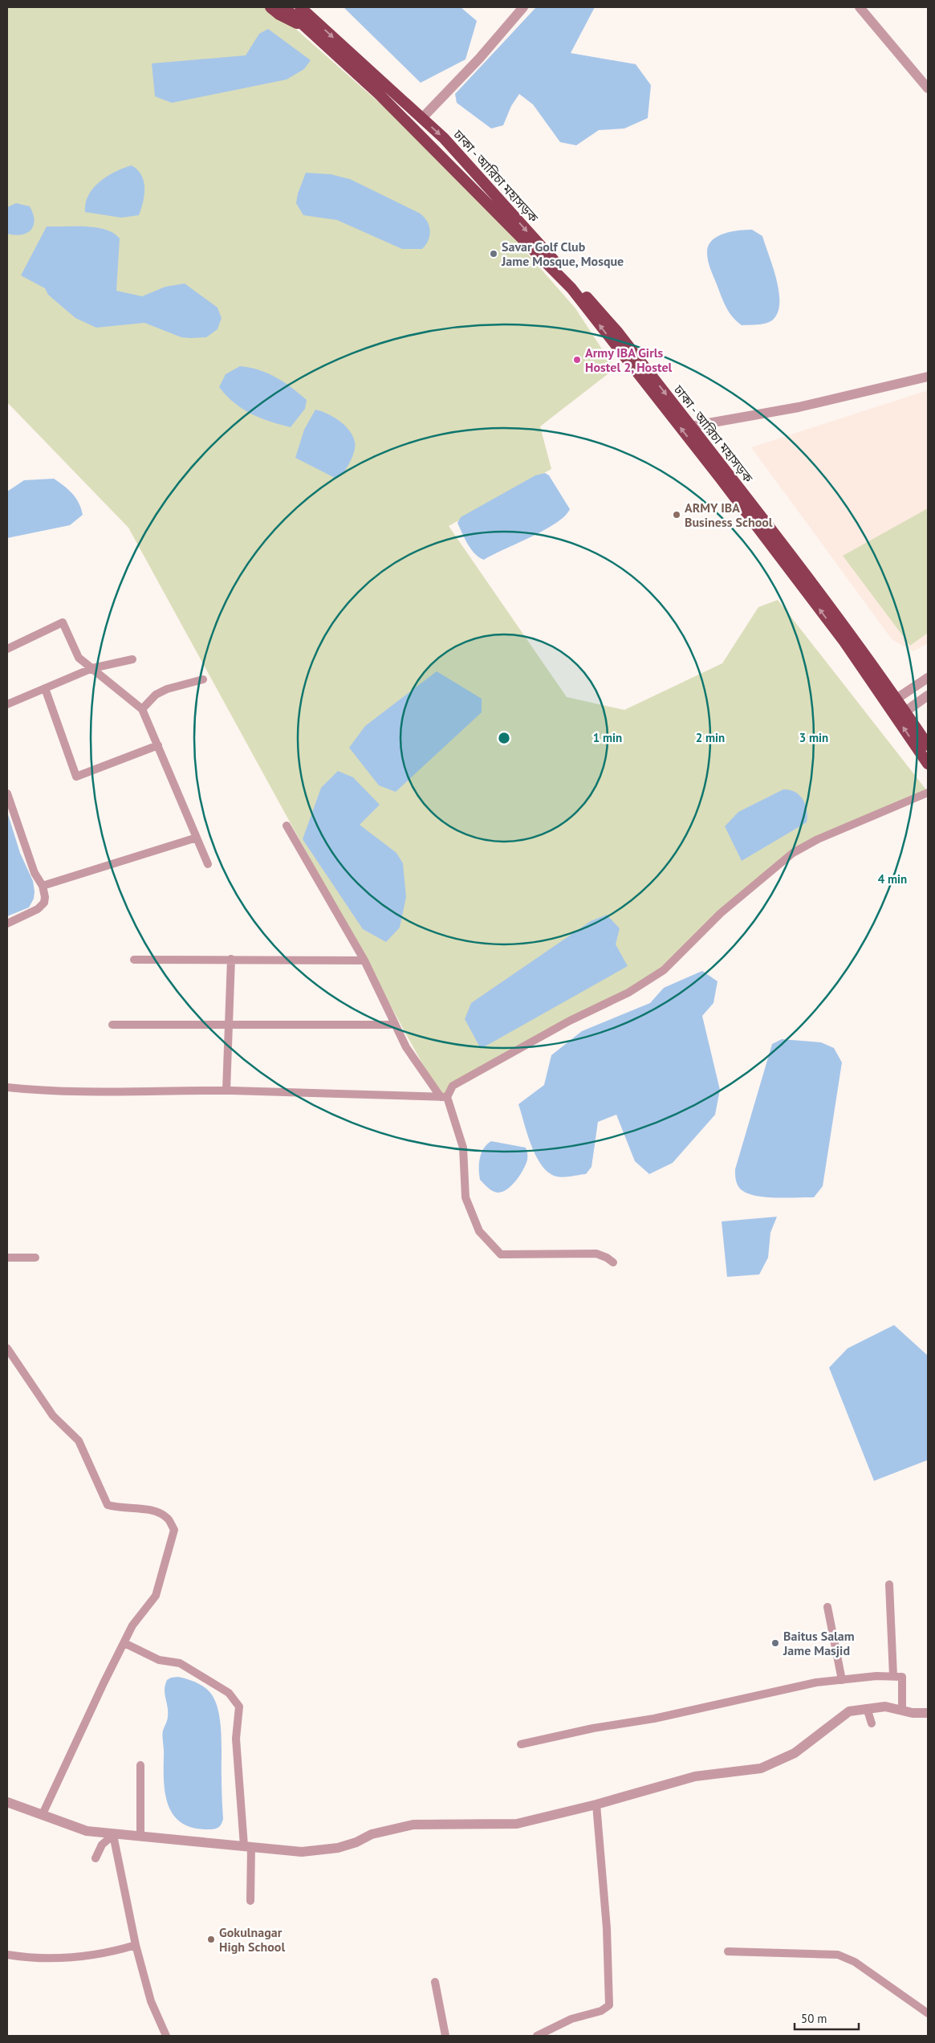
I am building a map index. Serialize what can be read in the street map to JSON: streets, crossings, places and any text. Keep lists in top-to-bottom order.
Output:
{
  "streets": {
    "highway": ["ঢাকা - আরিচা মহাসড়ক"]
  },
  "places": [
    "Savar Golf Club Jame Mosque, Mosque",
    "Army IBA Girls Hostel 2, Hostel",
    "ARMY IBA Business School",
    "Baitus Salam Jame Masjid",
    "Gokulnagar High School"
  ],
  "scale_bar": "50 m",
  "rings": [
    "1 min",
    "2 min",
    "3 min",
    "4 min"
  ]
}
